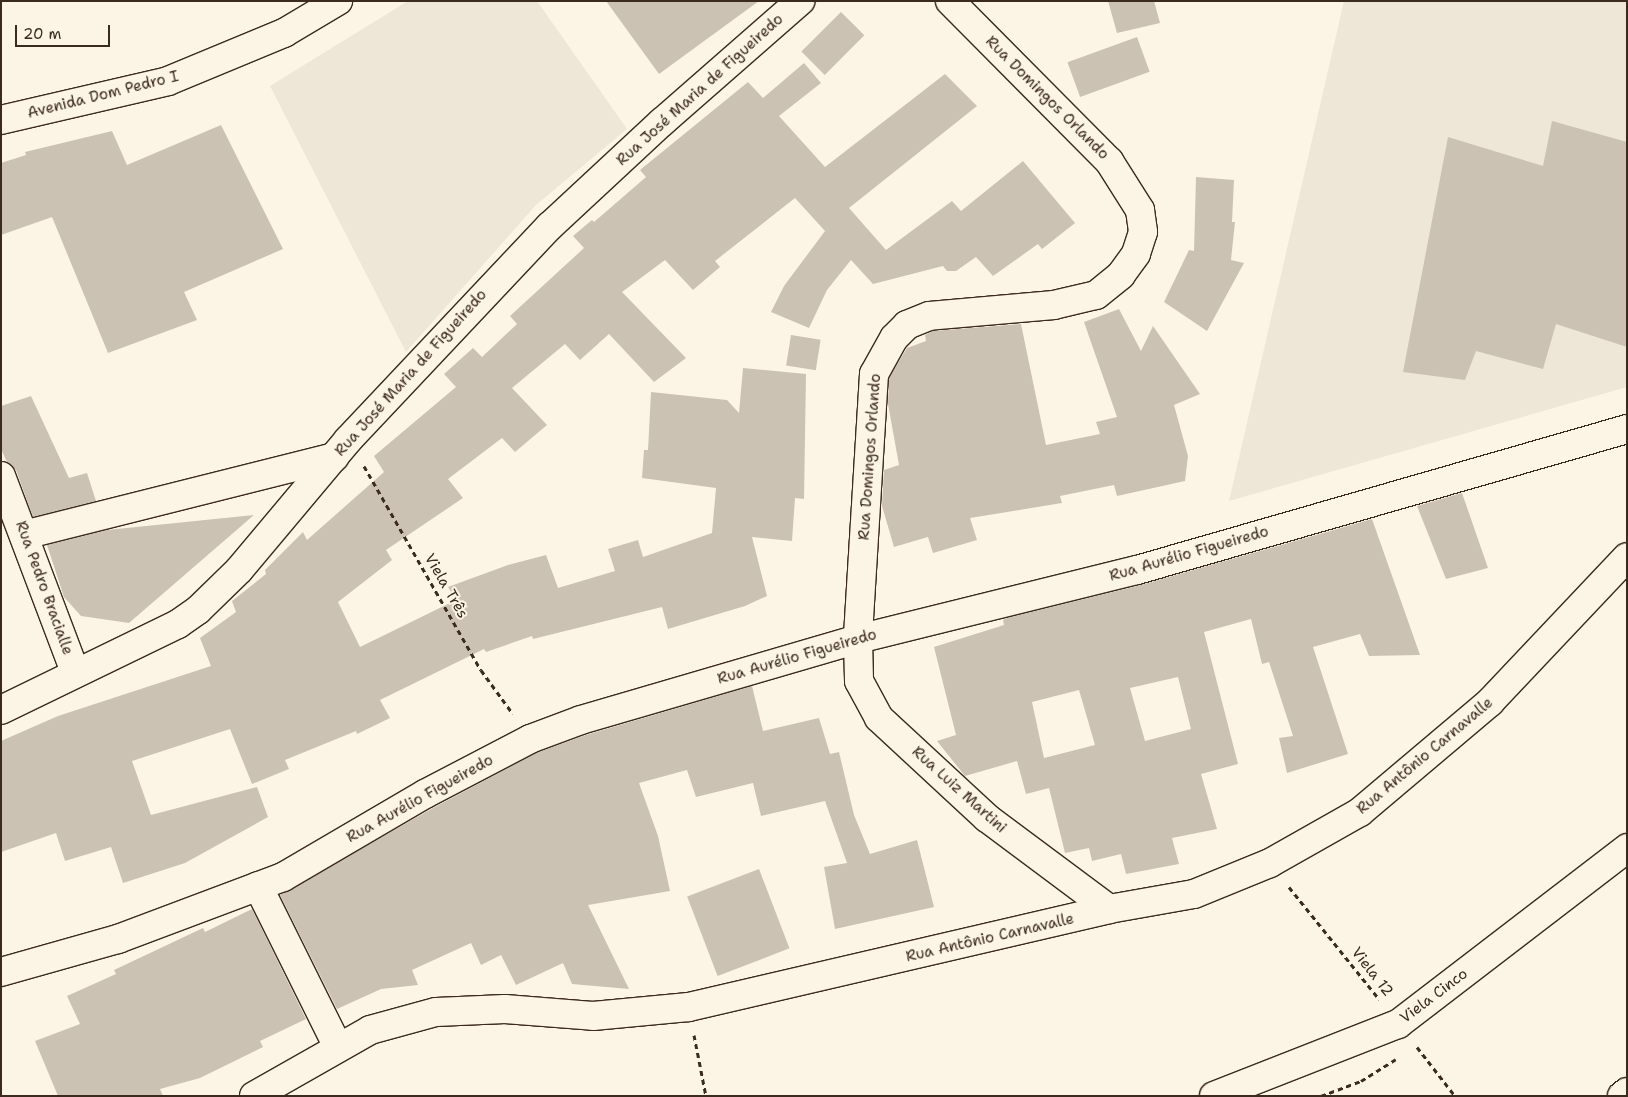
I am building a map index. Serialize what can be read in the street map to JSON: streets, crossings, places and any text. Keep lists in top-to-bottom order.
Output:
{
  "streets": {
    "street": [
      "Rua José Maria de Figueiredo",
      "Avenida Dom Pedro I",
      "Rua Domingos Orlando",
      "Rua Aurélio Figueiredo",
      "Rua Pedro Bracialle",
      "Rua Antônio Carnavalle",
      "Rua Luiz Martini",
      "Viela Cinco"
    ],
    "path": ["Viela Três", "Viela 12"]
  },
  "crossings": [
    ["Rua José Maria de Figueiredo", "Viela Três"],
    ["Rua José Maria de Figueiredo", "Rua Pedro Bracialle"],
    ["Rua Domingos Orlando", "Rua Aurélio Figueiredo"],
    ["Rua Domingos Orlando", "Rua Luiz Martini"],
    ["Rua Aurélio Figueiredo", "Viela Três"],
    ["Rua Aurélio Figueiredo", "Rua Luiz Martini"],
    ["Rua Antônio Carnavalle", "Rua Luiz Martini"],
    ["Rua Antônio Carnavalle", "Viela 12"],
    ["Viela 12", "Viela Cinco"]
  ],
  "scale_bar": "20 m"
}
